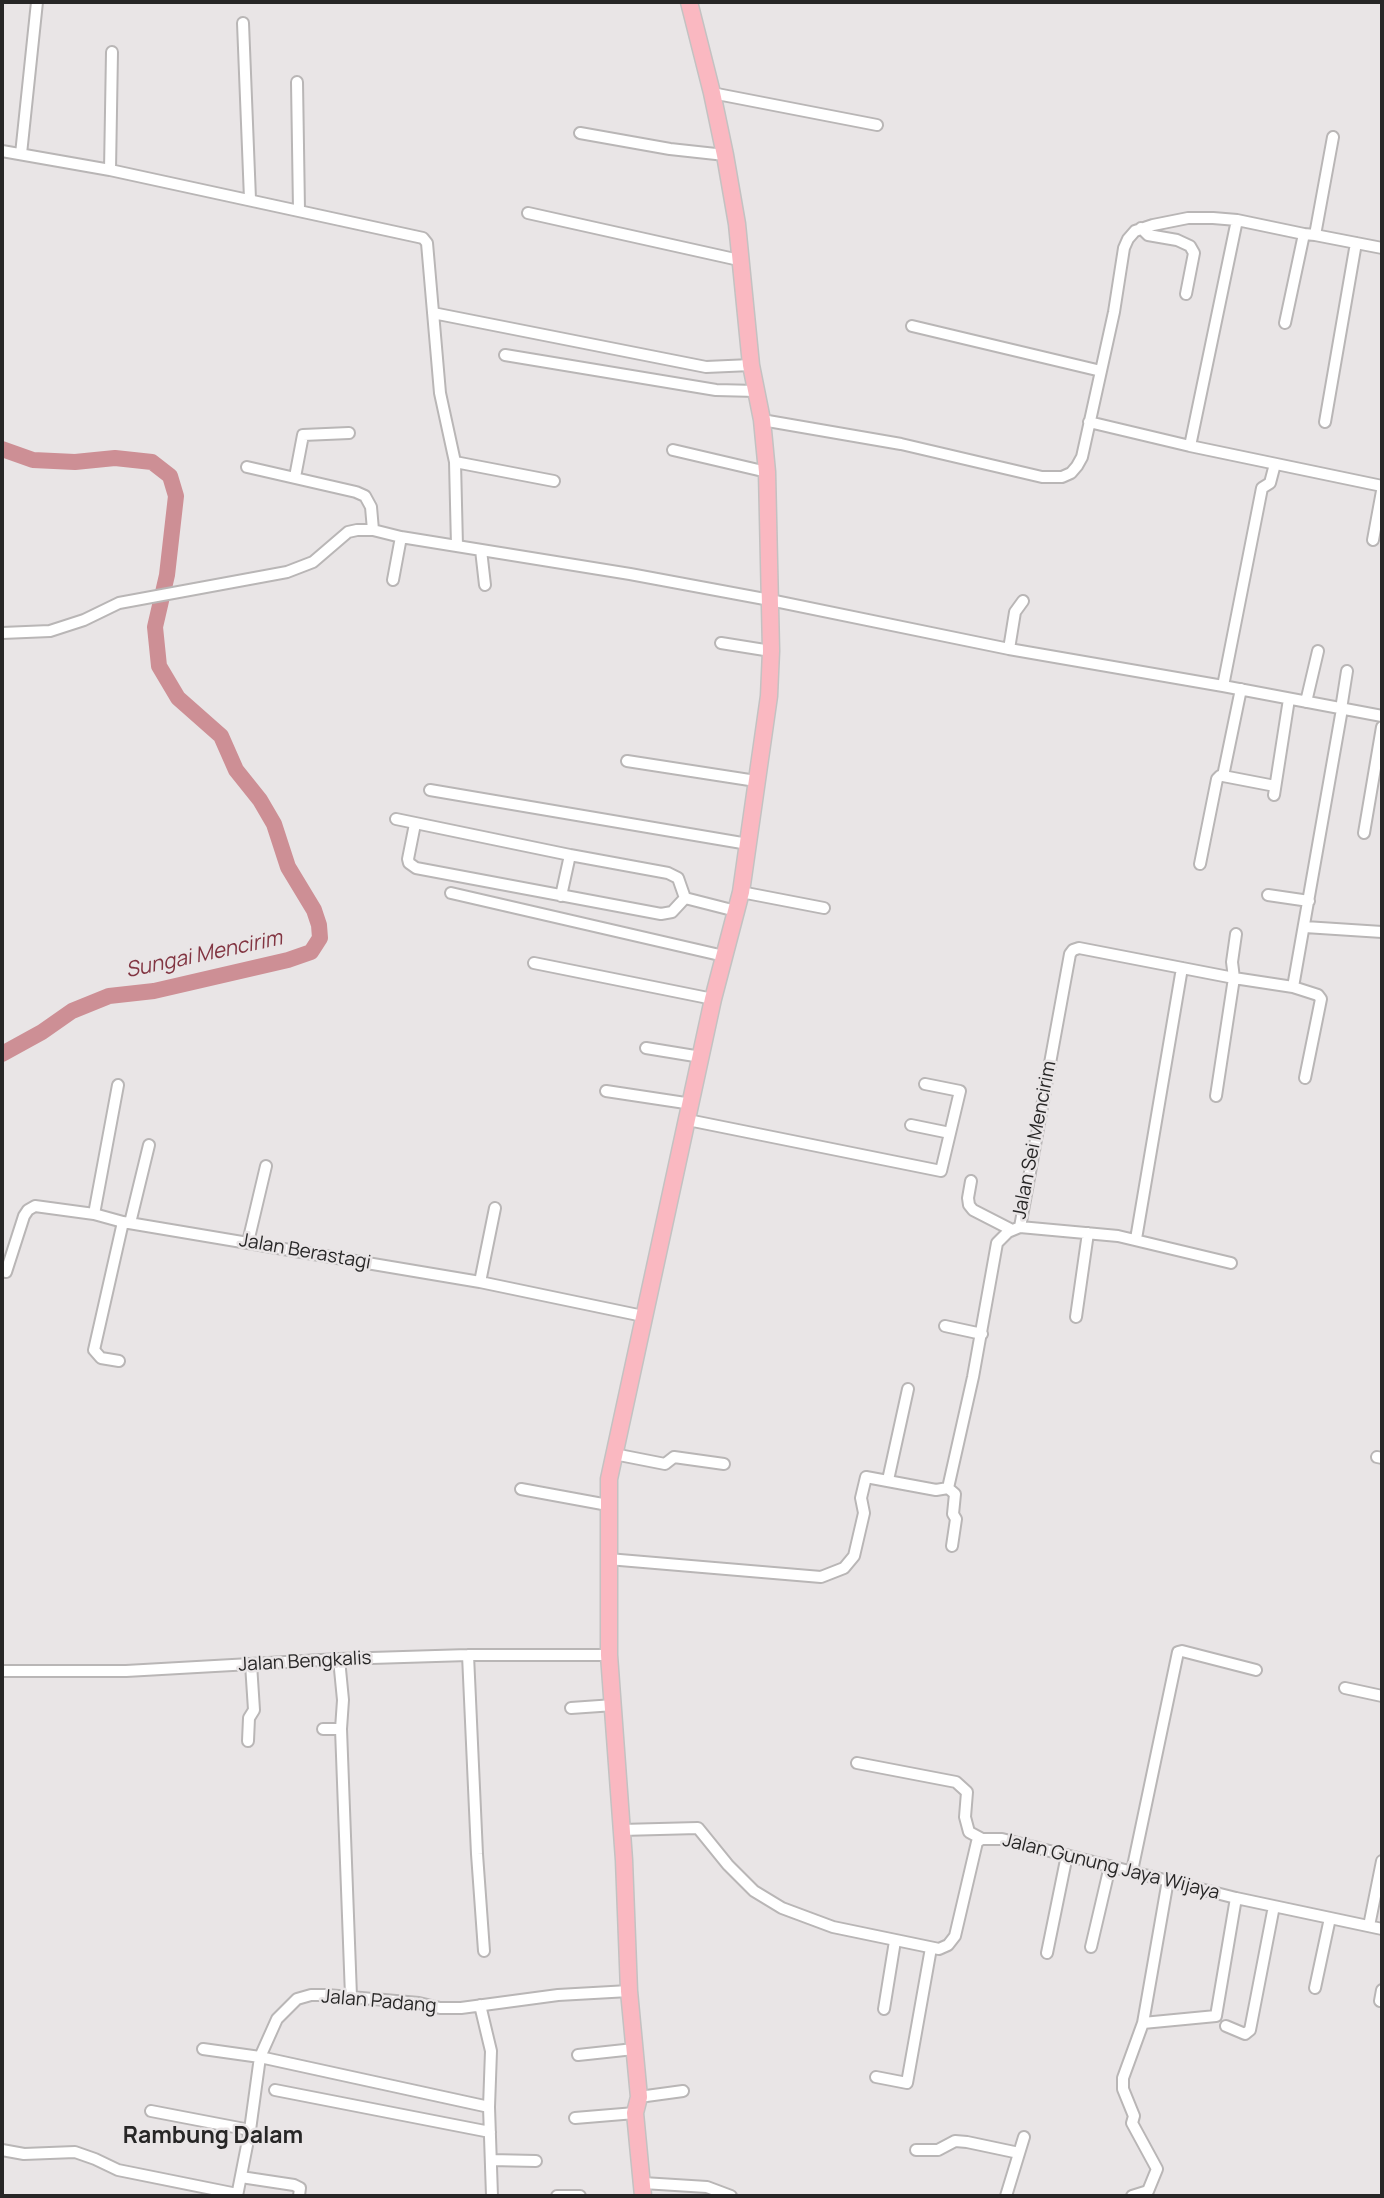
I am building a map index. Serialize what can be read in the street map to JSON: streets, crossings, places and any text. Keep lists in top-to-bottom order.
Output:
{
  "streets": {
    "street": [
      "Jalan Sei Mencirim",
      "Jalan Berastagi",
      "Jalan Bengkalis",
      "Jalan Gunung Jaya Wijaya",
      "Jalan Padang"
    ]
  },
  "districts": ["Rambung Dalam"],
  "water": ["Sungai Mencirim"]
}
